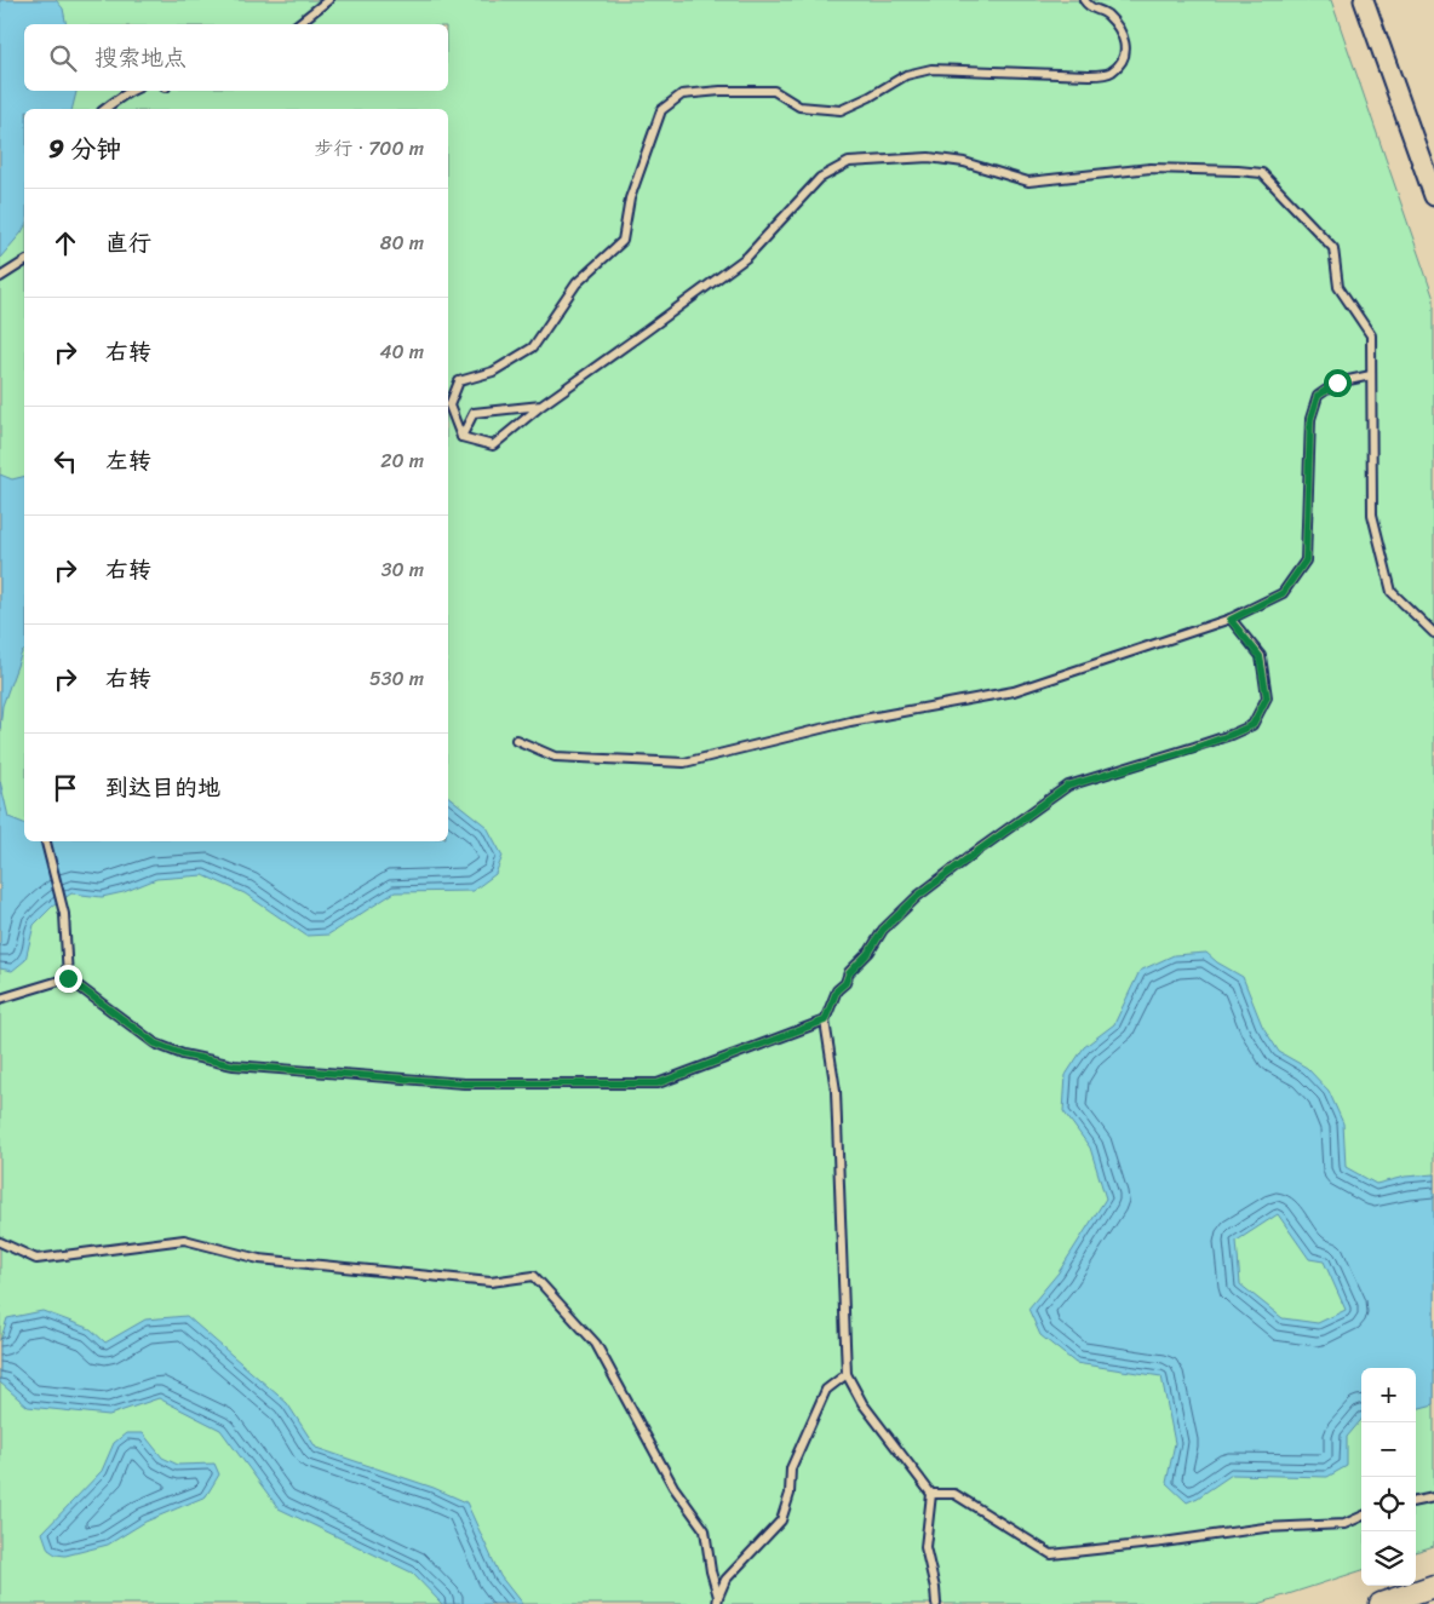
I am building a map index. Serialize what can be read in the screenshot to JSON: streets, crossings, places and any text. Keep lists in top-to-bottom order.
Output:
{
  "page": {
    "search": "搜索地点",
    "heading": ["9 分钟", "步行 · 700 m"],
    "list": [
      ["直行", "80 m"],
      ["右转", "40 m"],
      ["左转", "20 m"],
      ["右转", "30 m"],
      ["右转", "530 m"],
      "到达目的地"
    ],
    "map_buttons": ["+", "−"]
  }
}
